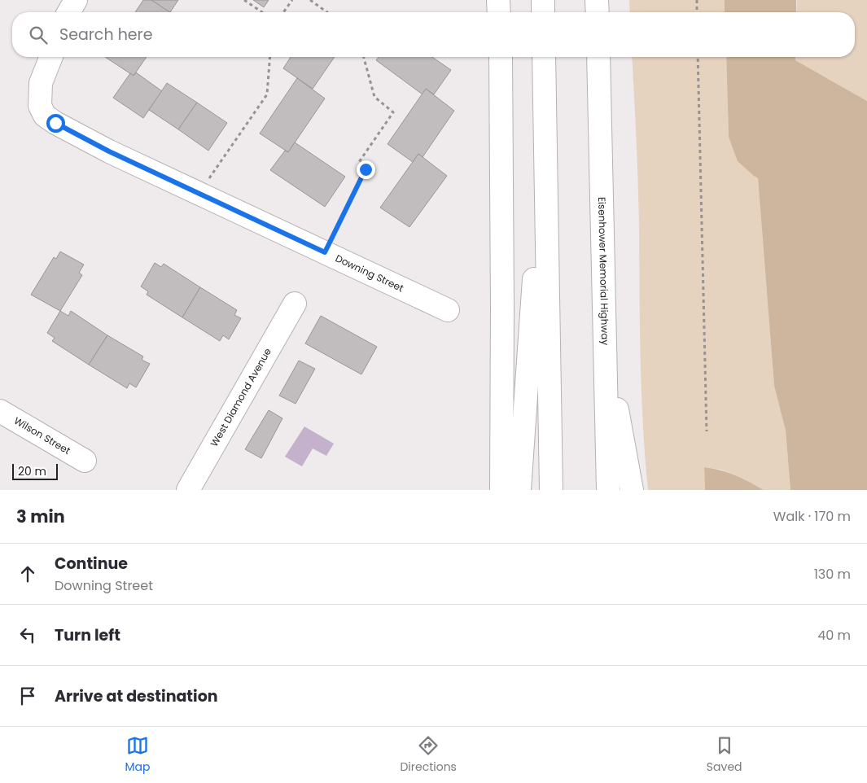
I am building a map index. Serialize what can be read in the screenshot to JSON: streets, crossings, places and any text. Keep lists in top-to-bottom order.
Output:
{
  "streets": {
    "main road": [
      "Eisenhower Memorial Highway",
      "Downing Street",
      "West Diamond Avenue",
      "Wilson Street"
    ]
  },
  "scale_bar": "20 m",
  "page": {
    "search": "Search here",
    "scale": "20 m",
    "heading": ["3 min", "Walk · 170 m"],
    "list": [
      ["Continue", "Downing Street", "130 m"],
      ["Turn left", "40 m"],
      "Arrive at destination"
    ],
    "nav": ["Map", "Directions", "Saved"]
  }
}
